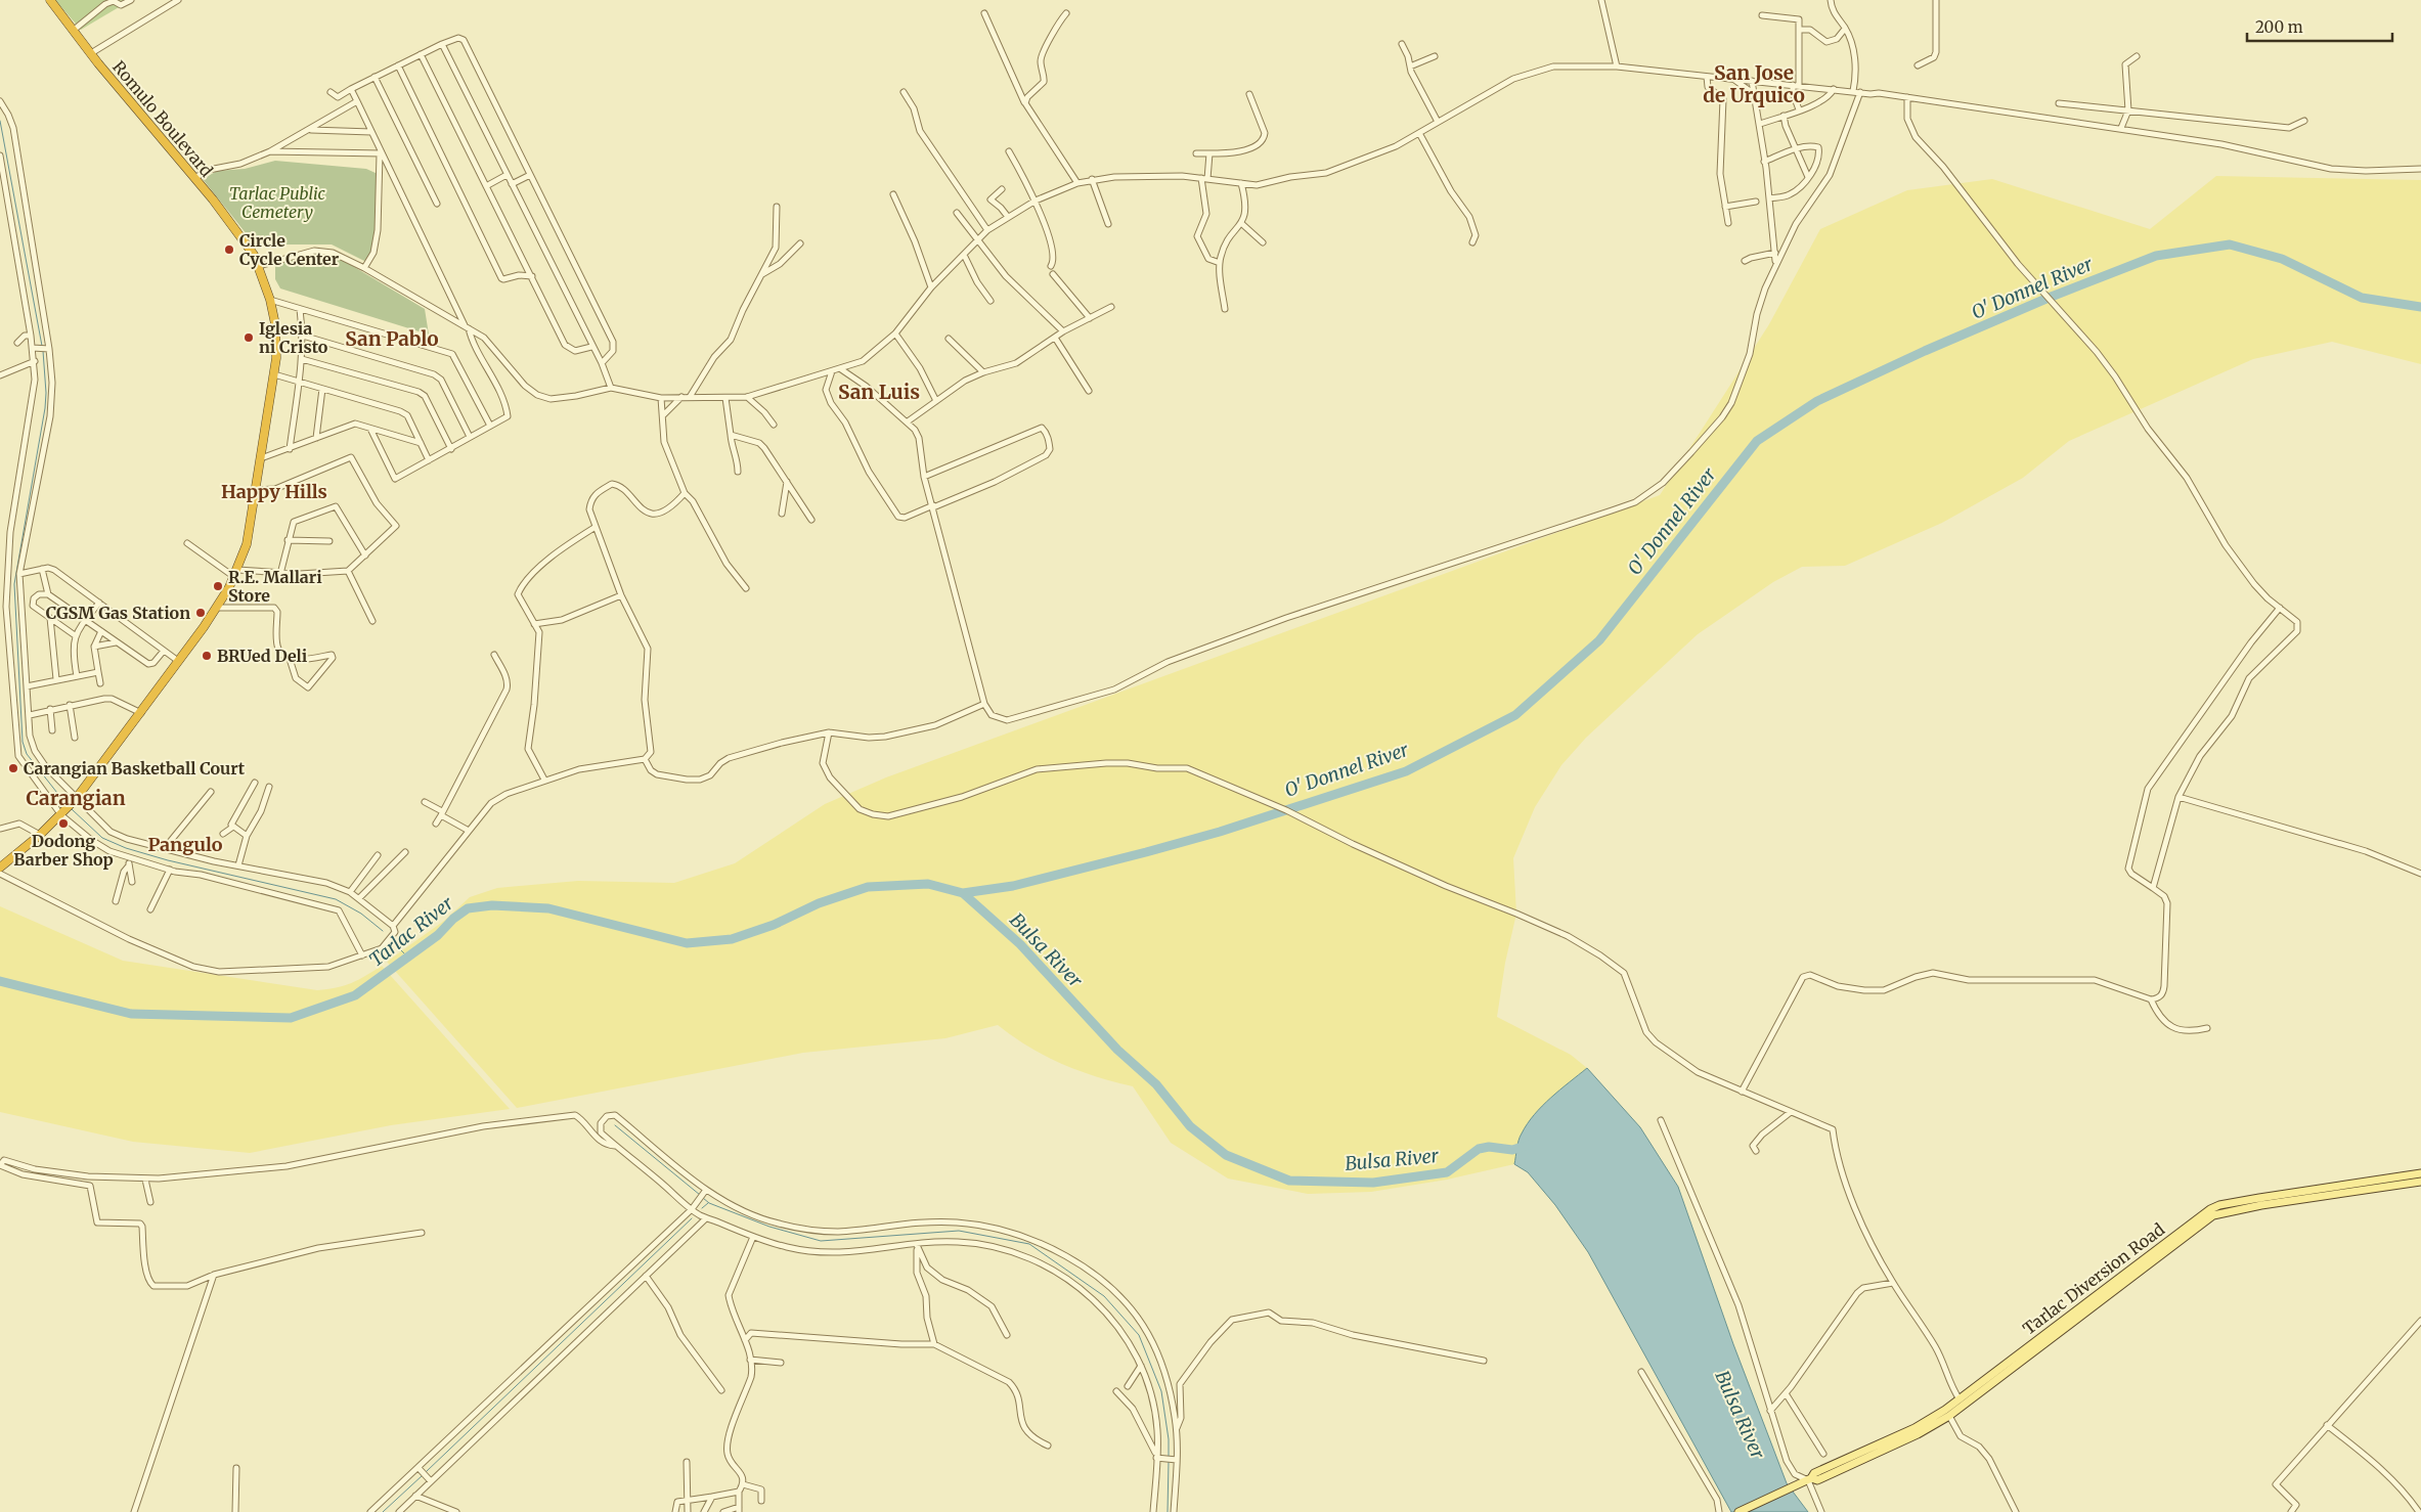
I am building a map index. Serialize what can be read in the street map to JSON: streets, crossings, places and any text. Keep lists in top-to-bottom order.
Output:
{
  "streets": {
    "highway": ["Romulo Boulevard"],
    "main road": ["Tarlac Diversion Road"]
  },
  "districts": [
    "San Jose de Urquico",
    "San Pablo",
    "San Luis",
    "Happy Hills",
    "Carangian",
    "Pangulo"
  ],
  "water": ["O' Donnel River", "Tarlac River", "Bulsa River"],
  "parks": ["Tarlac Public Cemetery"],
  "places": [
    "Circle Cycle Center",
    "Iglesia ni Cristo",
    "R.E. Mallari Store",
    "CGSM Gas Station",
    "BRUed Deli",
    "Carangian Basketball Court",
    "Dodong Barber Shop"
  ],
  "scale_bar": "200 m"
}
